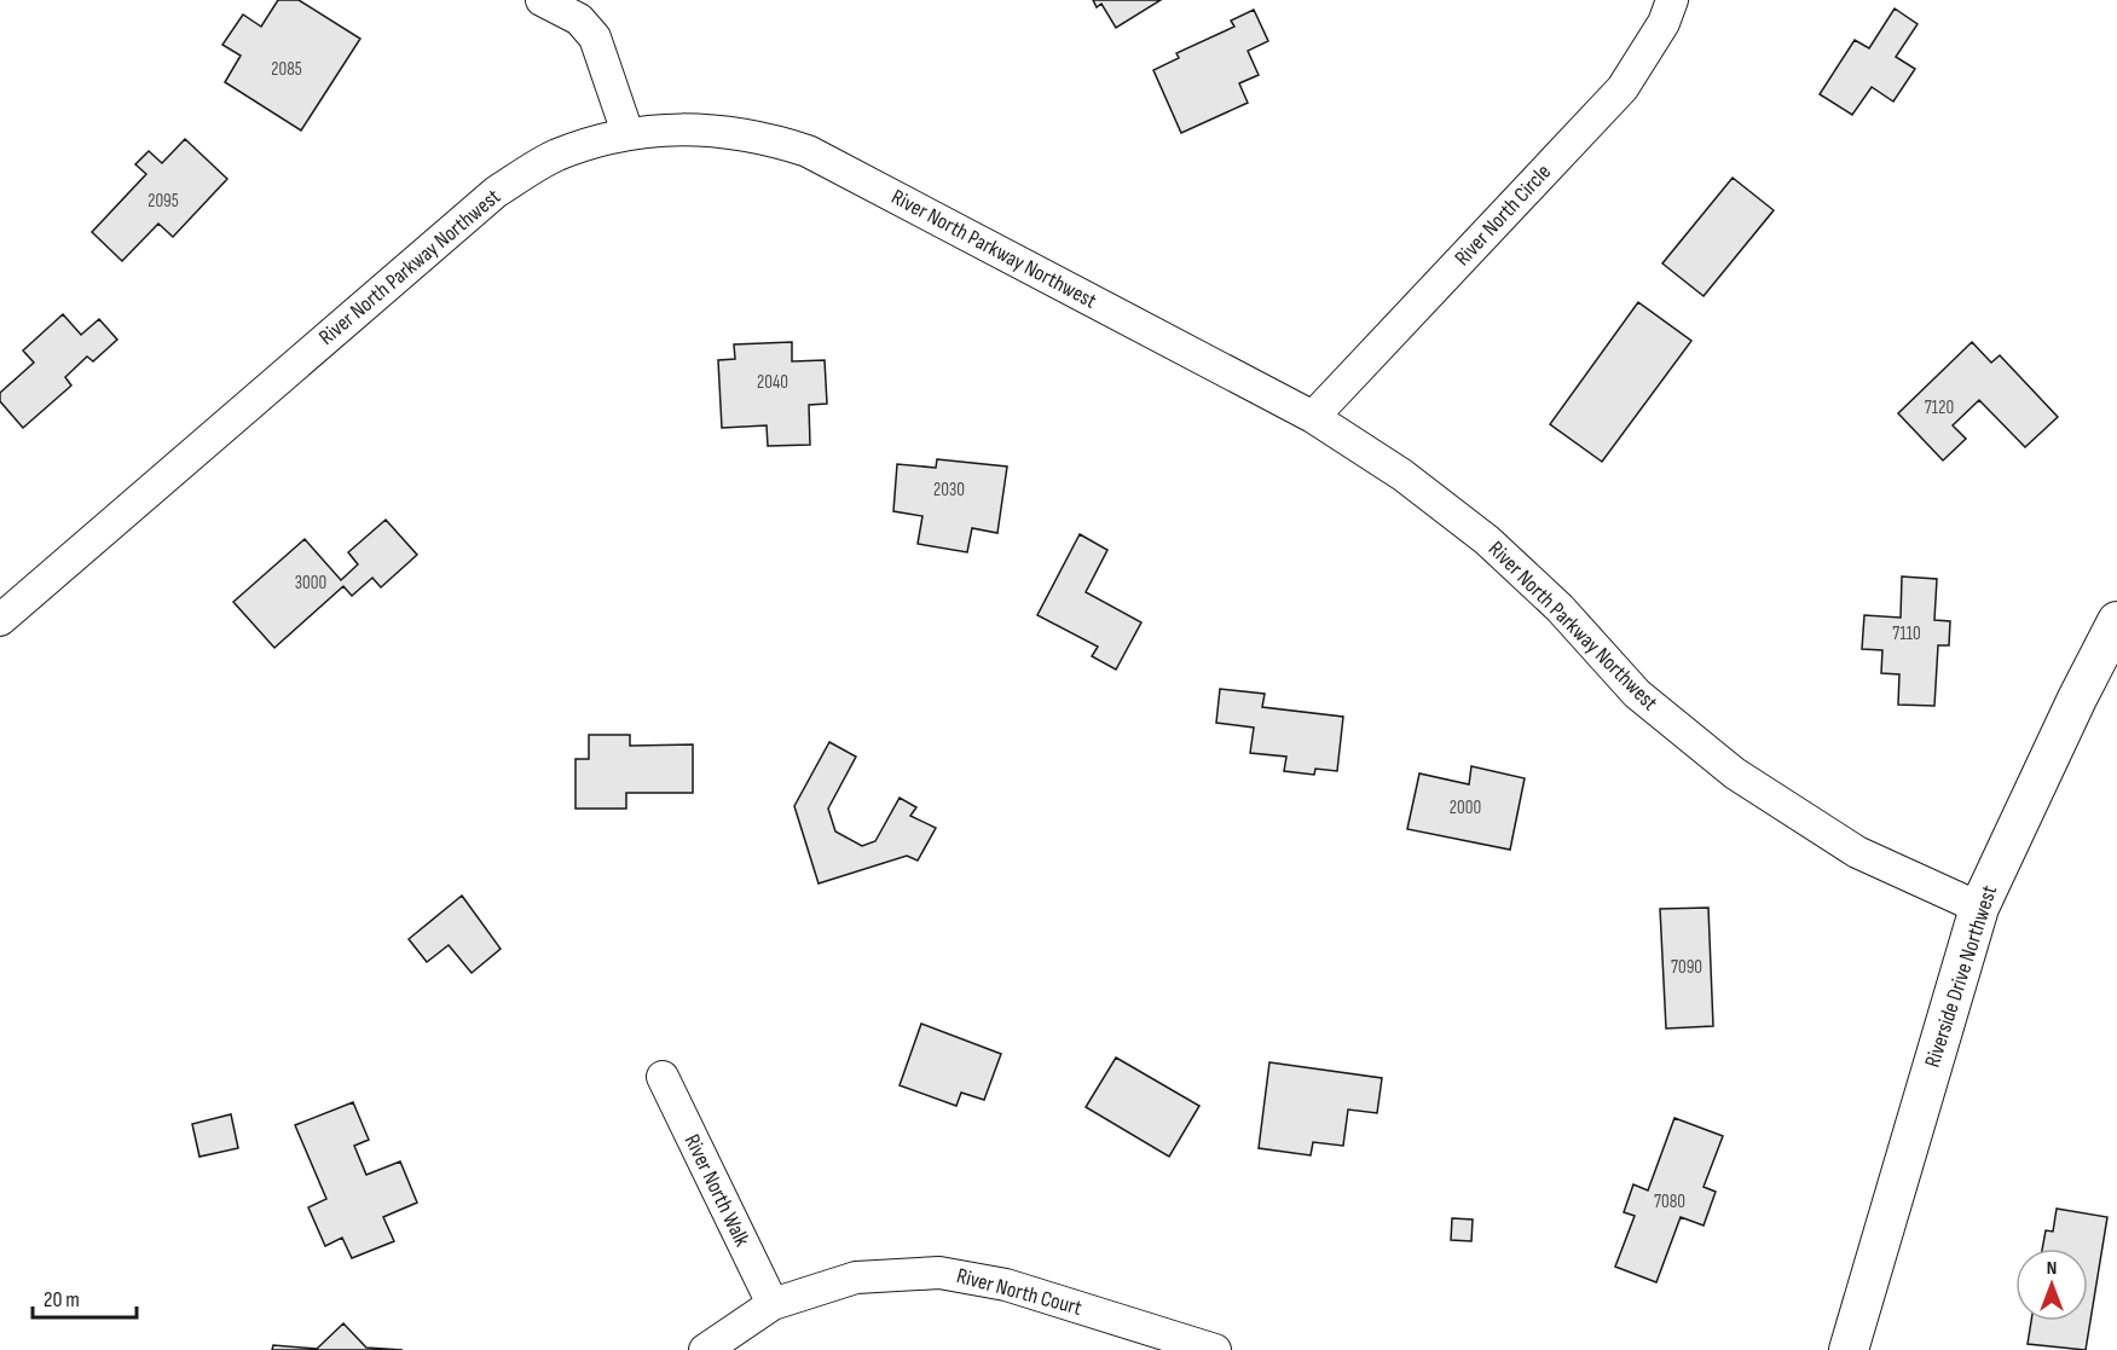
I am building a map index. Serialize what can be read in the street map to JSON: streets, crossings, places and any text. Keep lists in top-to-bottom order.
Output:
{
  "streets": {
    "street": [
      "River North Circle",
      "River North Parkway Northwest",
      "Riverside Drive Northwest",
      "River North Walk",
      "River North Court"
    ]
  },
  "crossings": [
    ["River North Circle", "River North Parkway Northwest"],
    ["River North Parkway Northwest", "Riverside Drive Northwest"],
    ["River North Walk", "River North Court"]
  ],
  "house_numbers": [
    "2085",
    "2095",
    "2040",
    "7120",
    "2030",
    "3000",
    "7110",
    "2000",
    "7090",
    "7080"
  ],
  "scale_bar": "20 m",
  "north": "top"
}
